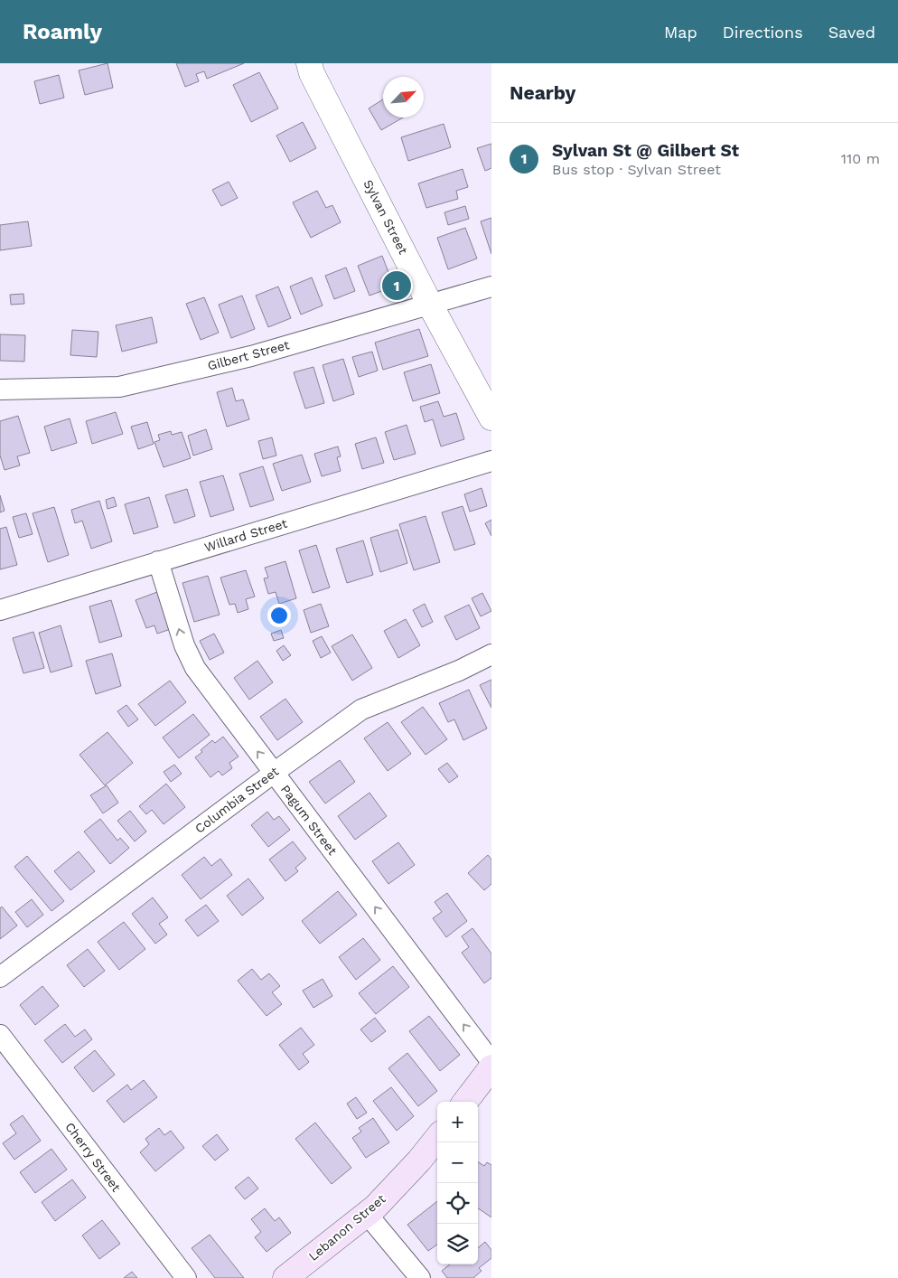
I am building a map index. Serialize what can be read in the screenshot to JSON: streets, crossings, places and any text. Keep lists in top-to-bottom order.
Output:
{
  "streets": {
    "main road": ["Lebanon Street"],
    "street": [
      "Sylvan Street",
      "Gilbert Street",
      "Willard Street",
      "Columbia Street",
      "Pagum Street",
      "Cherry Street"
    ]
  },
  "crossings": [
    ["Sylvan Street", "Gilbert Street"],
    ["Willard Street", "Pagum Street"],
    ["Columbia Street", "Pagum Street"]
  ],
  "one_way": ["Pagum Street"],
  "north": "top right",
  "page": {
    "header": "Roamly",
    "nav": ["Map", "Directions", "Saved"],
    "heading": "Nearby",
    "list": [
      {
        "mark": "1",
        "name": "Sylvan St @ Gilbert St",
        "note": "Bus stop · Sylvan Street",
        "value": "110 m"
      }
    ],
    "pins": "1",
    "map_buttons": ["+", "−"]
  }
}
